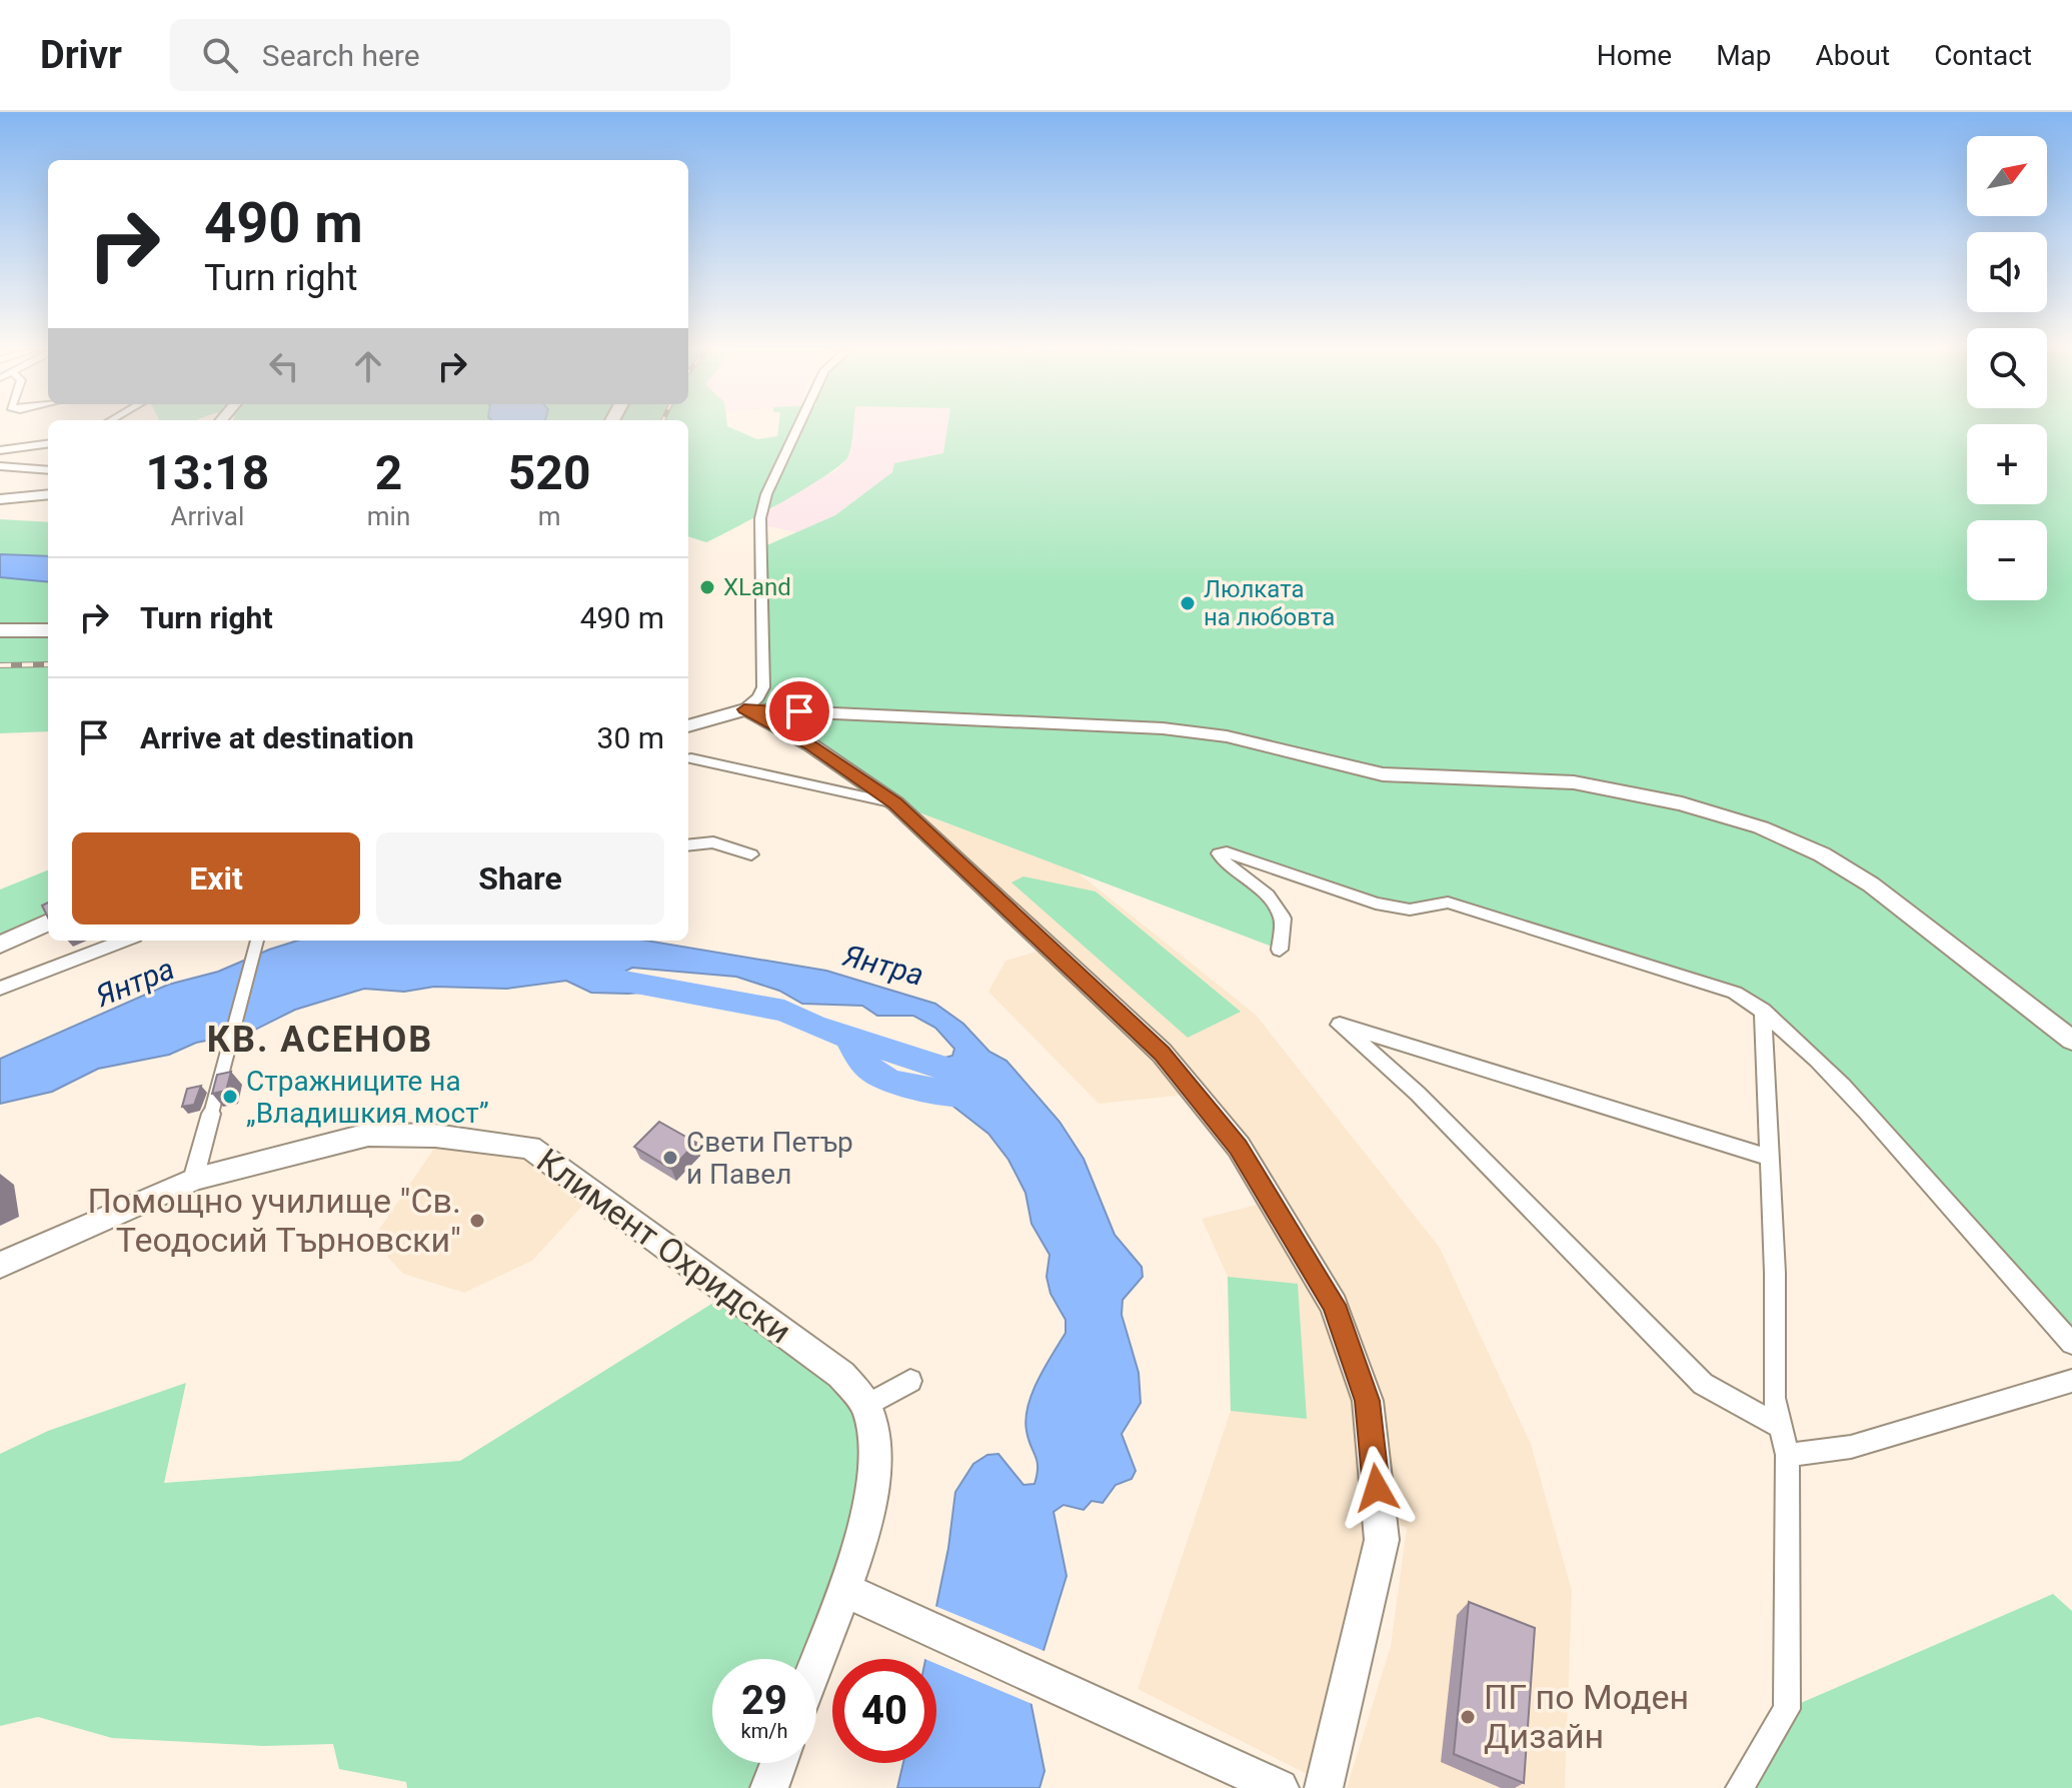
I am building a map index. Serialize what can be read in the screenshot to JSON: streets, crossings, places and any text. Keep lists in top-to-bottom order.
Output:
{
  "streets": {
    "street": ["Климент Охридски"]
  },
  "districts": ["КВ. АСЕНОВ"],
  "water": ["Янтра"],
  "places": [
    "XLand",
    "Люлката на любовта",
    "Стражниците на „Владишкия мост”",
    "Свети Петър и Павел",
    "Помощно училище \"Св. Теодосий Търновски\"",
    "ПГ по Моден Дизайн"
  ],
  "north": "top right",
  "page": {
    "header": "Drivr",
    "search": "Search here",
    "nav": [
      "Home",
      "Map",
      "About",
      "Contact"
    ],
    "map_buttons": ["+", "−"],
    "turn": ["490 m", "Turn right"],
    "eta": [
      "13:18",
      "Arrival",
      "2",
      "min",
      "520",
      "m"
    ],
    "list": [
      {
        "name": "Turn right",
        "value": "490 m"
      },
      {
        "name": "Arrive at destination",
        "value": "30 m"
      }
    ],
    "buttons": ["Exit", "Share"],
    "speed": "29 km/h",
    "limit": "40"
  }
}
